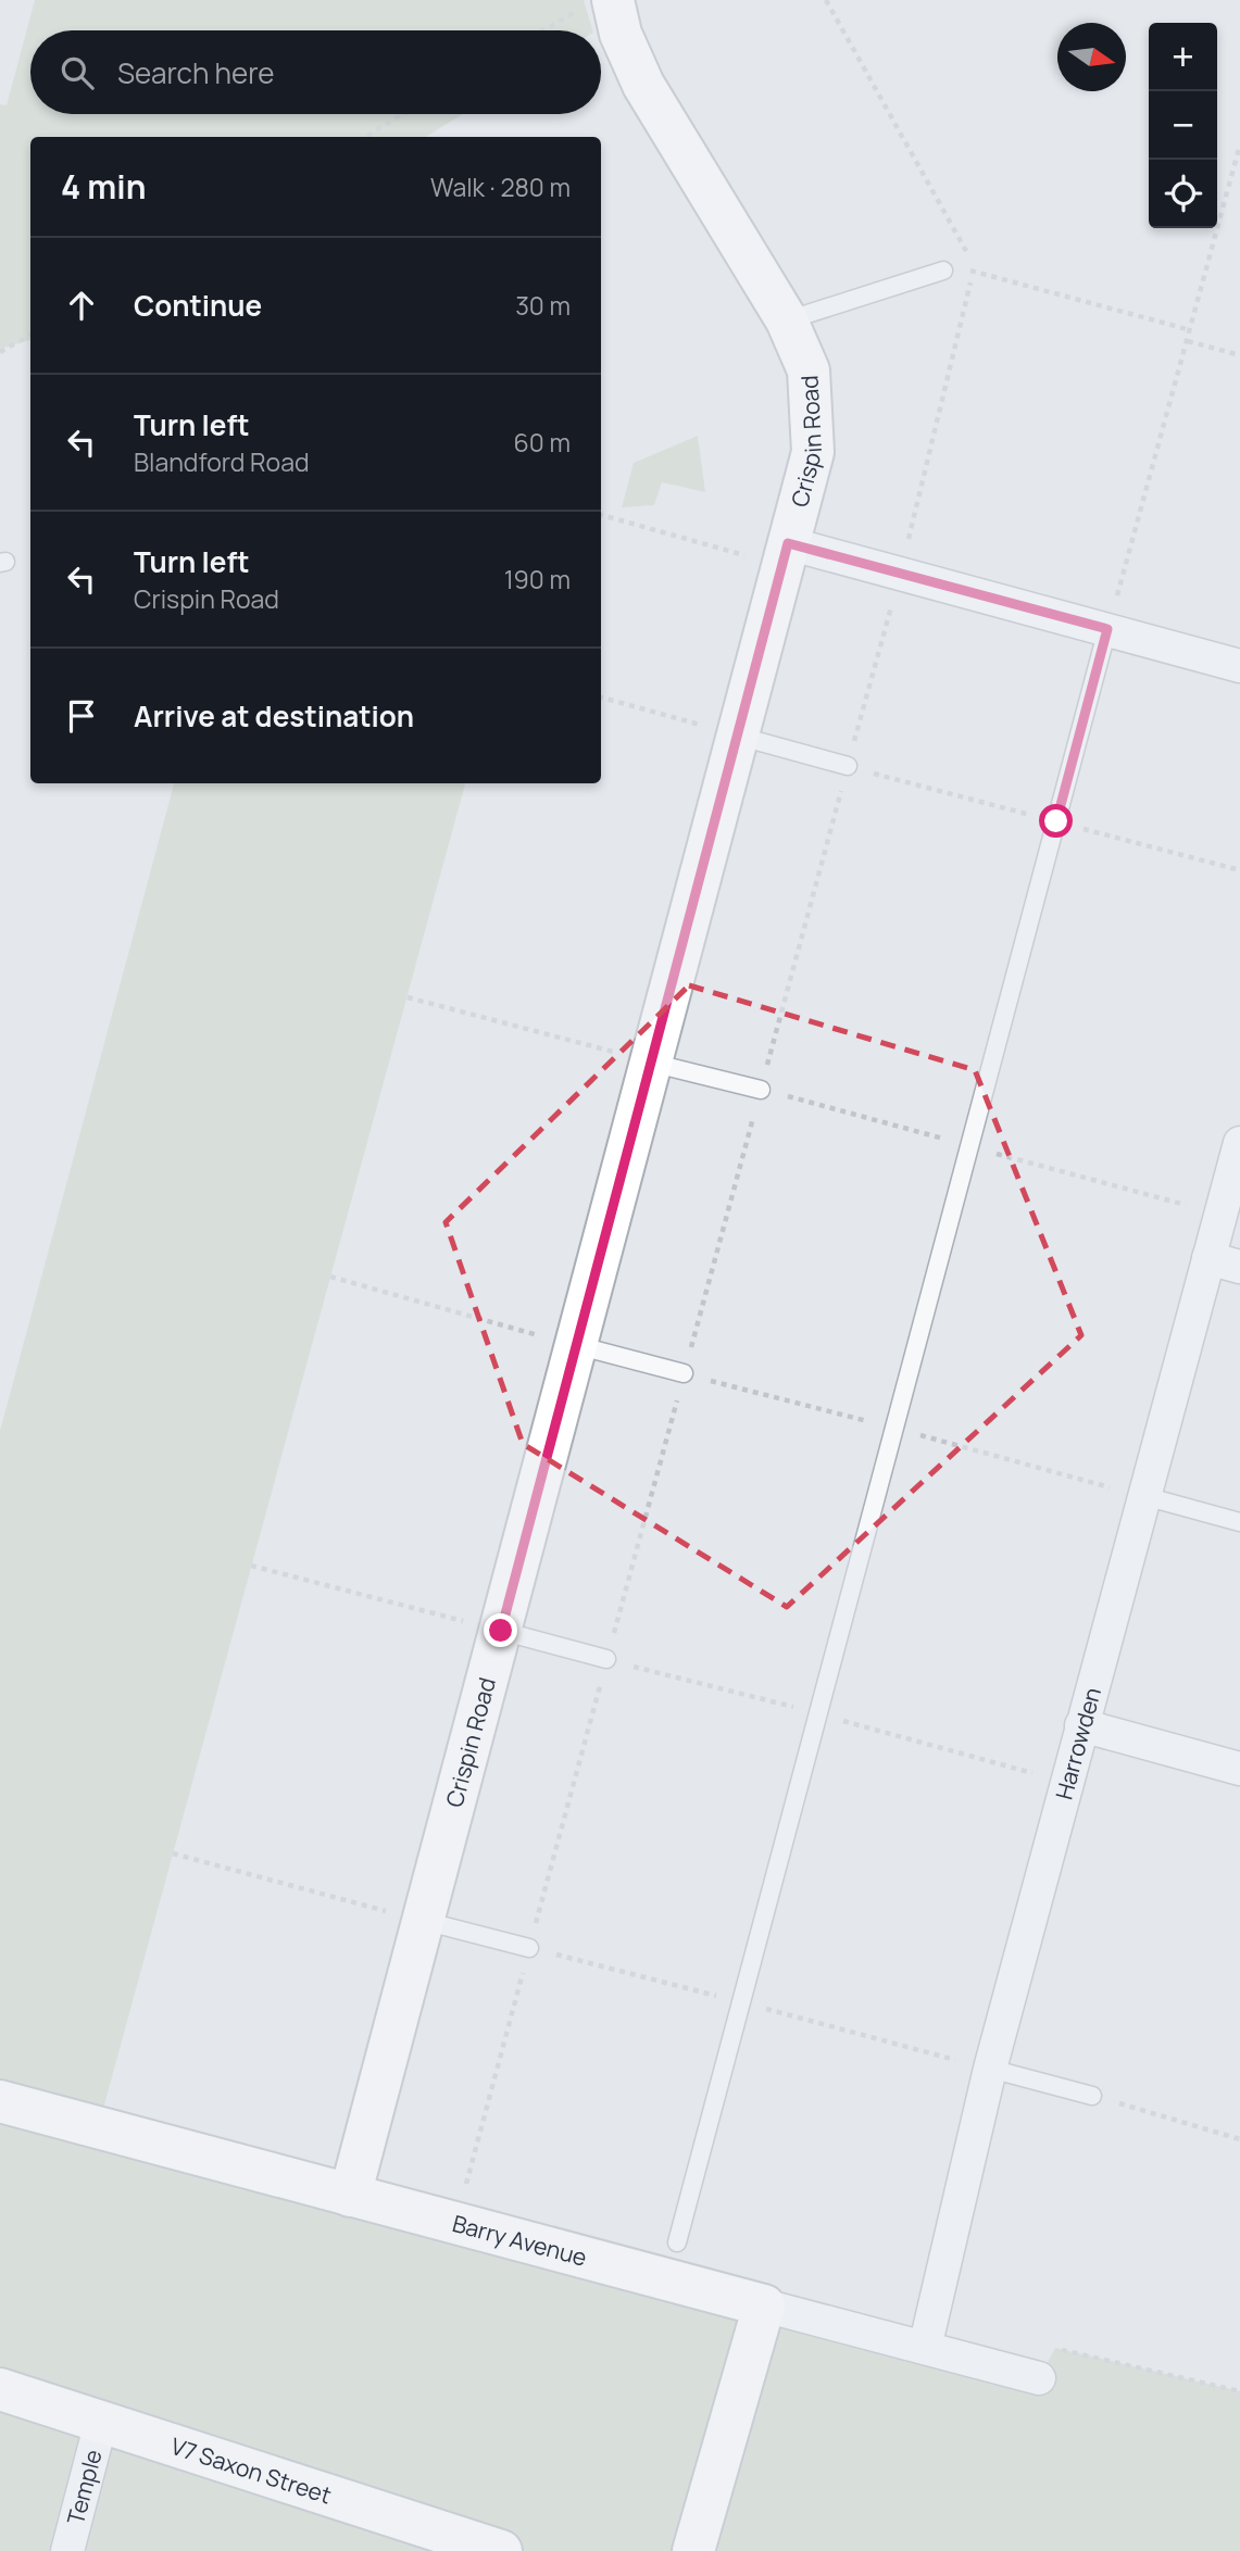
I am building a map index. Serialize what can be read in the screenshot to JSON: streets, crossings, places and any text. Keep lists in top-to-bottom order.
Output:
{
  "streets": {
    "street": [
      "Crispin Road",
      "Harrowden",
      "Barry Avenue",
      "V7 Saxon Street",
      "Temple"
    ]
  },
  "crossings": [
    ["Crispin Road", "Barry Avenue"],
    ["Harrowden", "Barry Avenue"],
    ["V7 Saxon Street", "Temple"]
  ],
  "north": "right",
  "page": {
    "map_buttons": ["+", "−"],
    "search": "Search here",
    "heading": ["4 min", "Walk · 280 m"],
    "list": [
      ["Continue", "30 m"],
      ["Turn left", "Blandford Road", "60 m"],
      ["Turn left", "Crispin Road", "190 m"],
      "Arrive at destination"
    ]
  }
}
